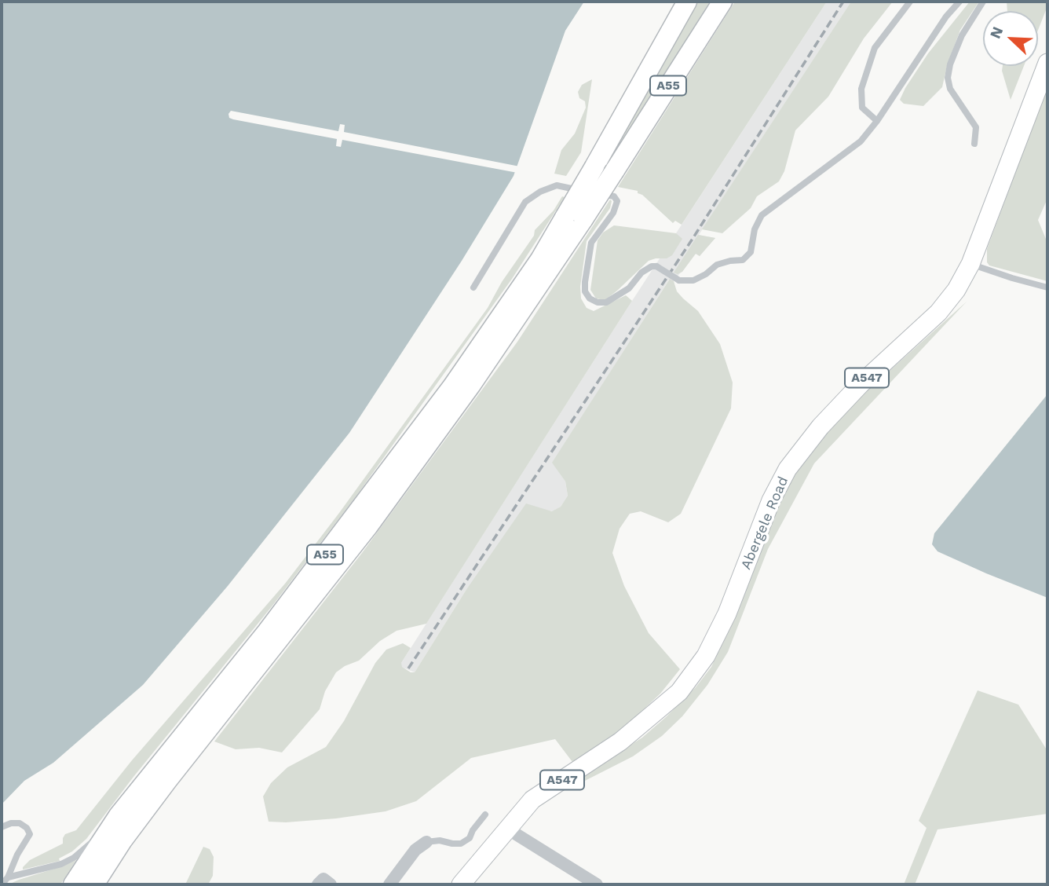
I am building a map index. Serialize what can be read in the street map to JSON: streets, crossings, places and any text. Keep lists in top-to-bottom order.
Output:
{
  "streets": {
    "highway": ["A55"],
    "main road": ["A547", "Abergele Road"]
  },
  "north": "top left"
}
